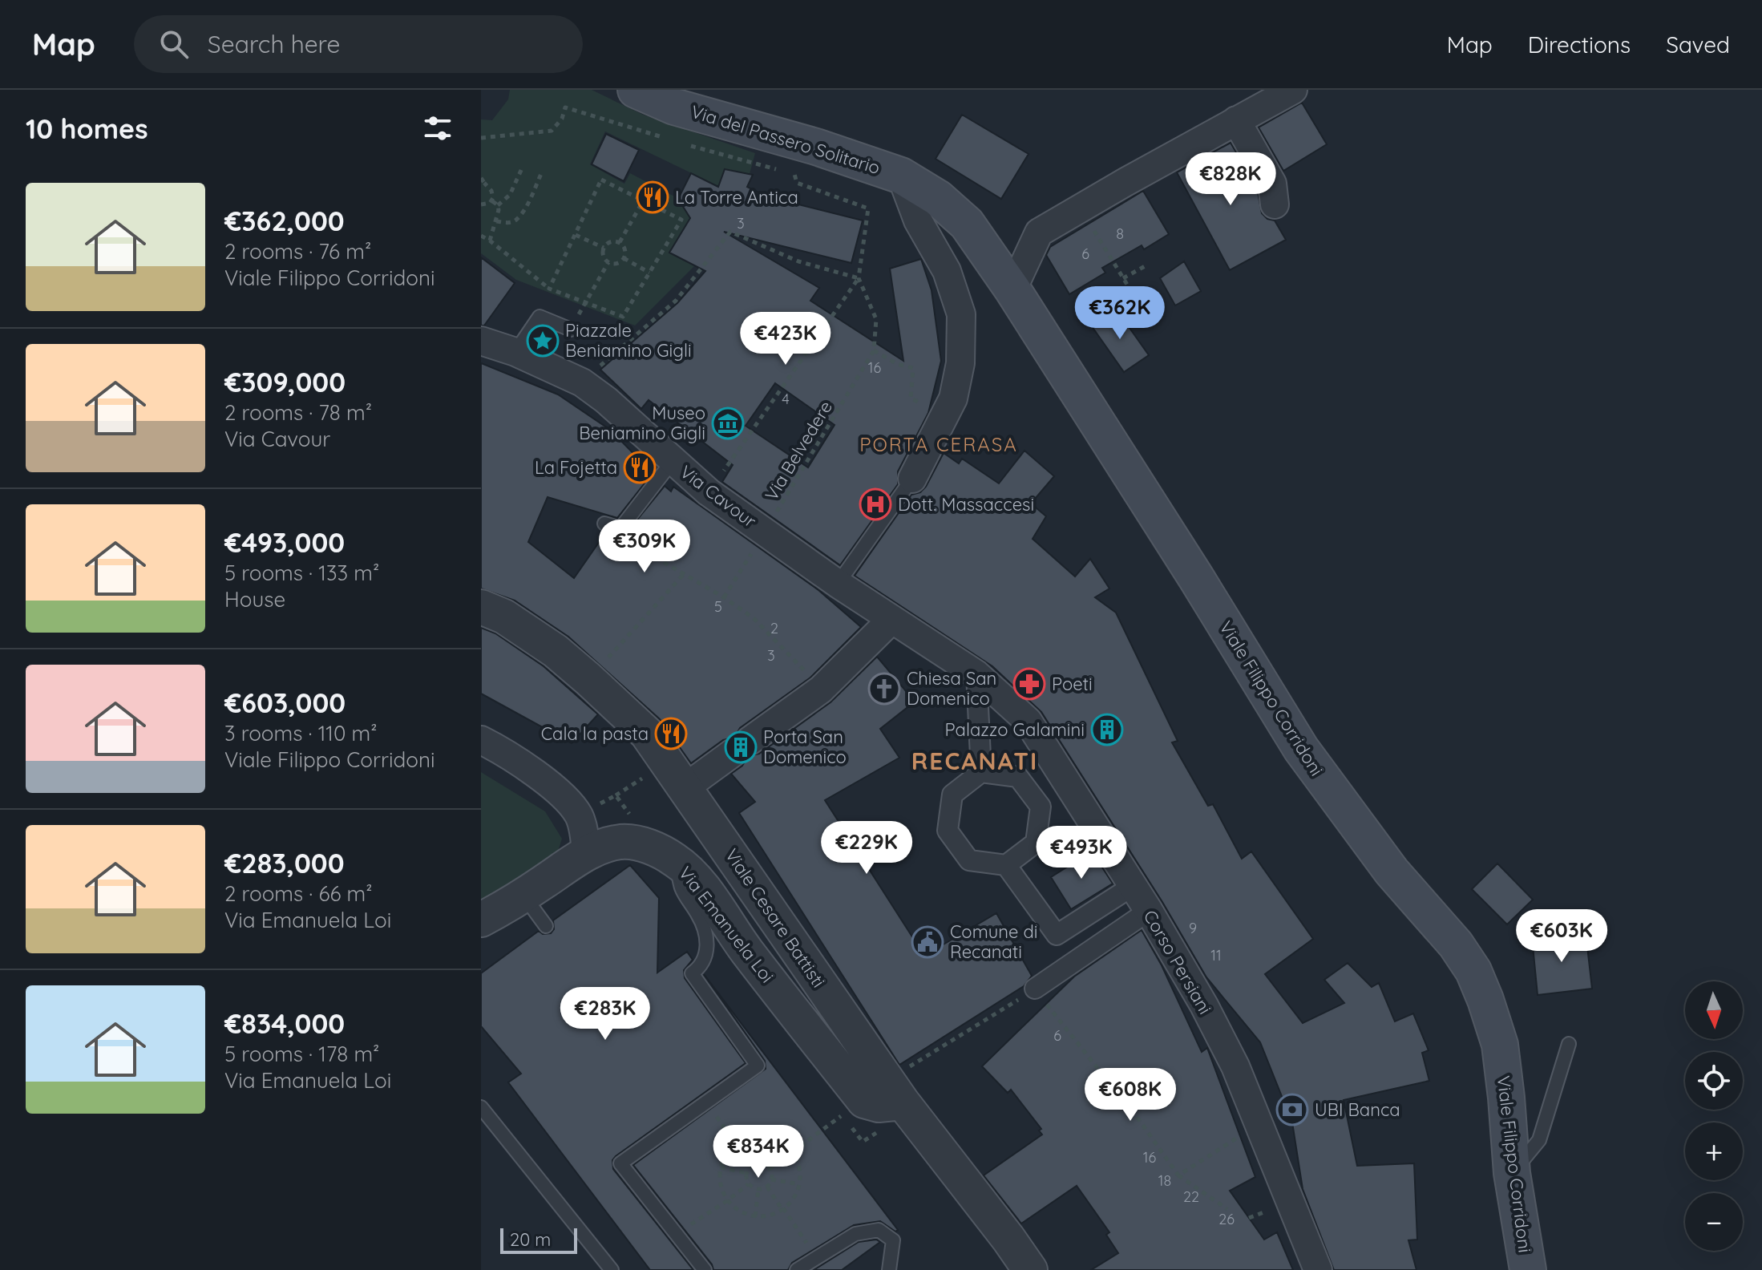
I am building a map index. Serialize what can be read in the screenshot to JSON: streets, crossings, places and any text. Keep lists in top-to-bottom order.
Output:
{
  "streets": {
    "main road": ["Via del Passero Solitario", "Viale Filippo Corridoni"],
    "street": [
      "Via Cavour",
      "Viale Cesare Battisti",
      "Via Emanuela Loi",
      "Corso Persiani"
    ],
    "path": ["Via Belvedere"]
  },
  "crossings": [
    ["Via del Passero Solitario", "Viale Filippo Corridoni"],
    ["Via Belvedere", "Via Cavour"],
    ["Via Cavour", "Corso Persiani"],
    ["Viale Cesare Battisti", "Via Emanuela Loi"]
  ],
  "districts": ["PORTA CERASA", "RECANATI"],
  "places": {
    "restaurant": ["La Torre Antica", "La Fojetta", "Cala la pasta"],
    "place": ["Piazzale Beniamino Gigli"],
    "museum": ["Museo Beniamino Gigli"],
    "hospital": ["Dott. Massaccesi"],
    "pharmacy": ["Poeti"],
    "church": ["Chiesa San Domenico"],
    "building": ["Palazzo Galamini", "Porta San Domenico"],
    "public building": ["Comune di Recanati"],
    "bank": ["UBI Banca"]
  },
  "house_numbers": [
    "3",
    "8",
    "6",
    "16",
    "4",
    "5",
    "2",
    "3",
    "9",
    "11",
    "6",
    "16",
    "18",
    "22",
    "26"
  ],
  "scale_bar": "20 m",
  "north": "bottom",
  "page": {
    "header": "Map",
    "search": "Search here",
    "nav": ["Map", "Directions", "Saved"],
    "heading": "10 homes",
    "price": [
      "€828K",
      "€362K",
      "€423K",
      "€309K",
      "€229K",
      "€493K",
      "€603K",
      "€283K",
      "€608K",
      "€834K"
    ],
    "list": [
      {
        "name": "€362,000",
        "note": "2 rooms · 76 m² · Viale Filippo Corridoni"
      },
      {
        "name": "€309,000",
        "note": "2 rooms · 78 m² · Via Cavour"
      },
      {
        "name": "€493,000",
        "note": "5 rooms · 133 m² · House"
      },
      {
        "name": "€603,000",
        "note": "3 rooms · 110 m² · Viale Filippo Corridoni"
      },
      {
        "name": "€283,000",
        "note": "2 rooms · 66 m² · Via Emanuela Loi"
      },
      {
        "name": "€834,000",
        "note": "5 rooms · 178 m² · Via Emanuela Loi"
      }
    ],
    "map_buttons": ["+", "−"],
    "scale": "20 m"
  }
}
